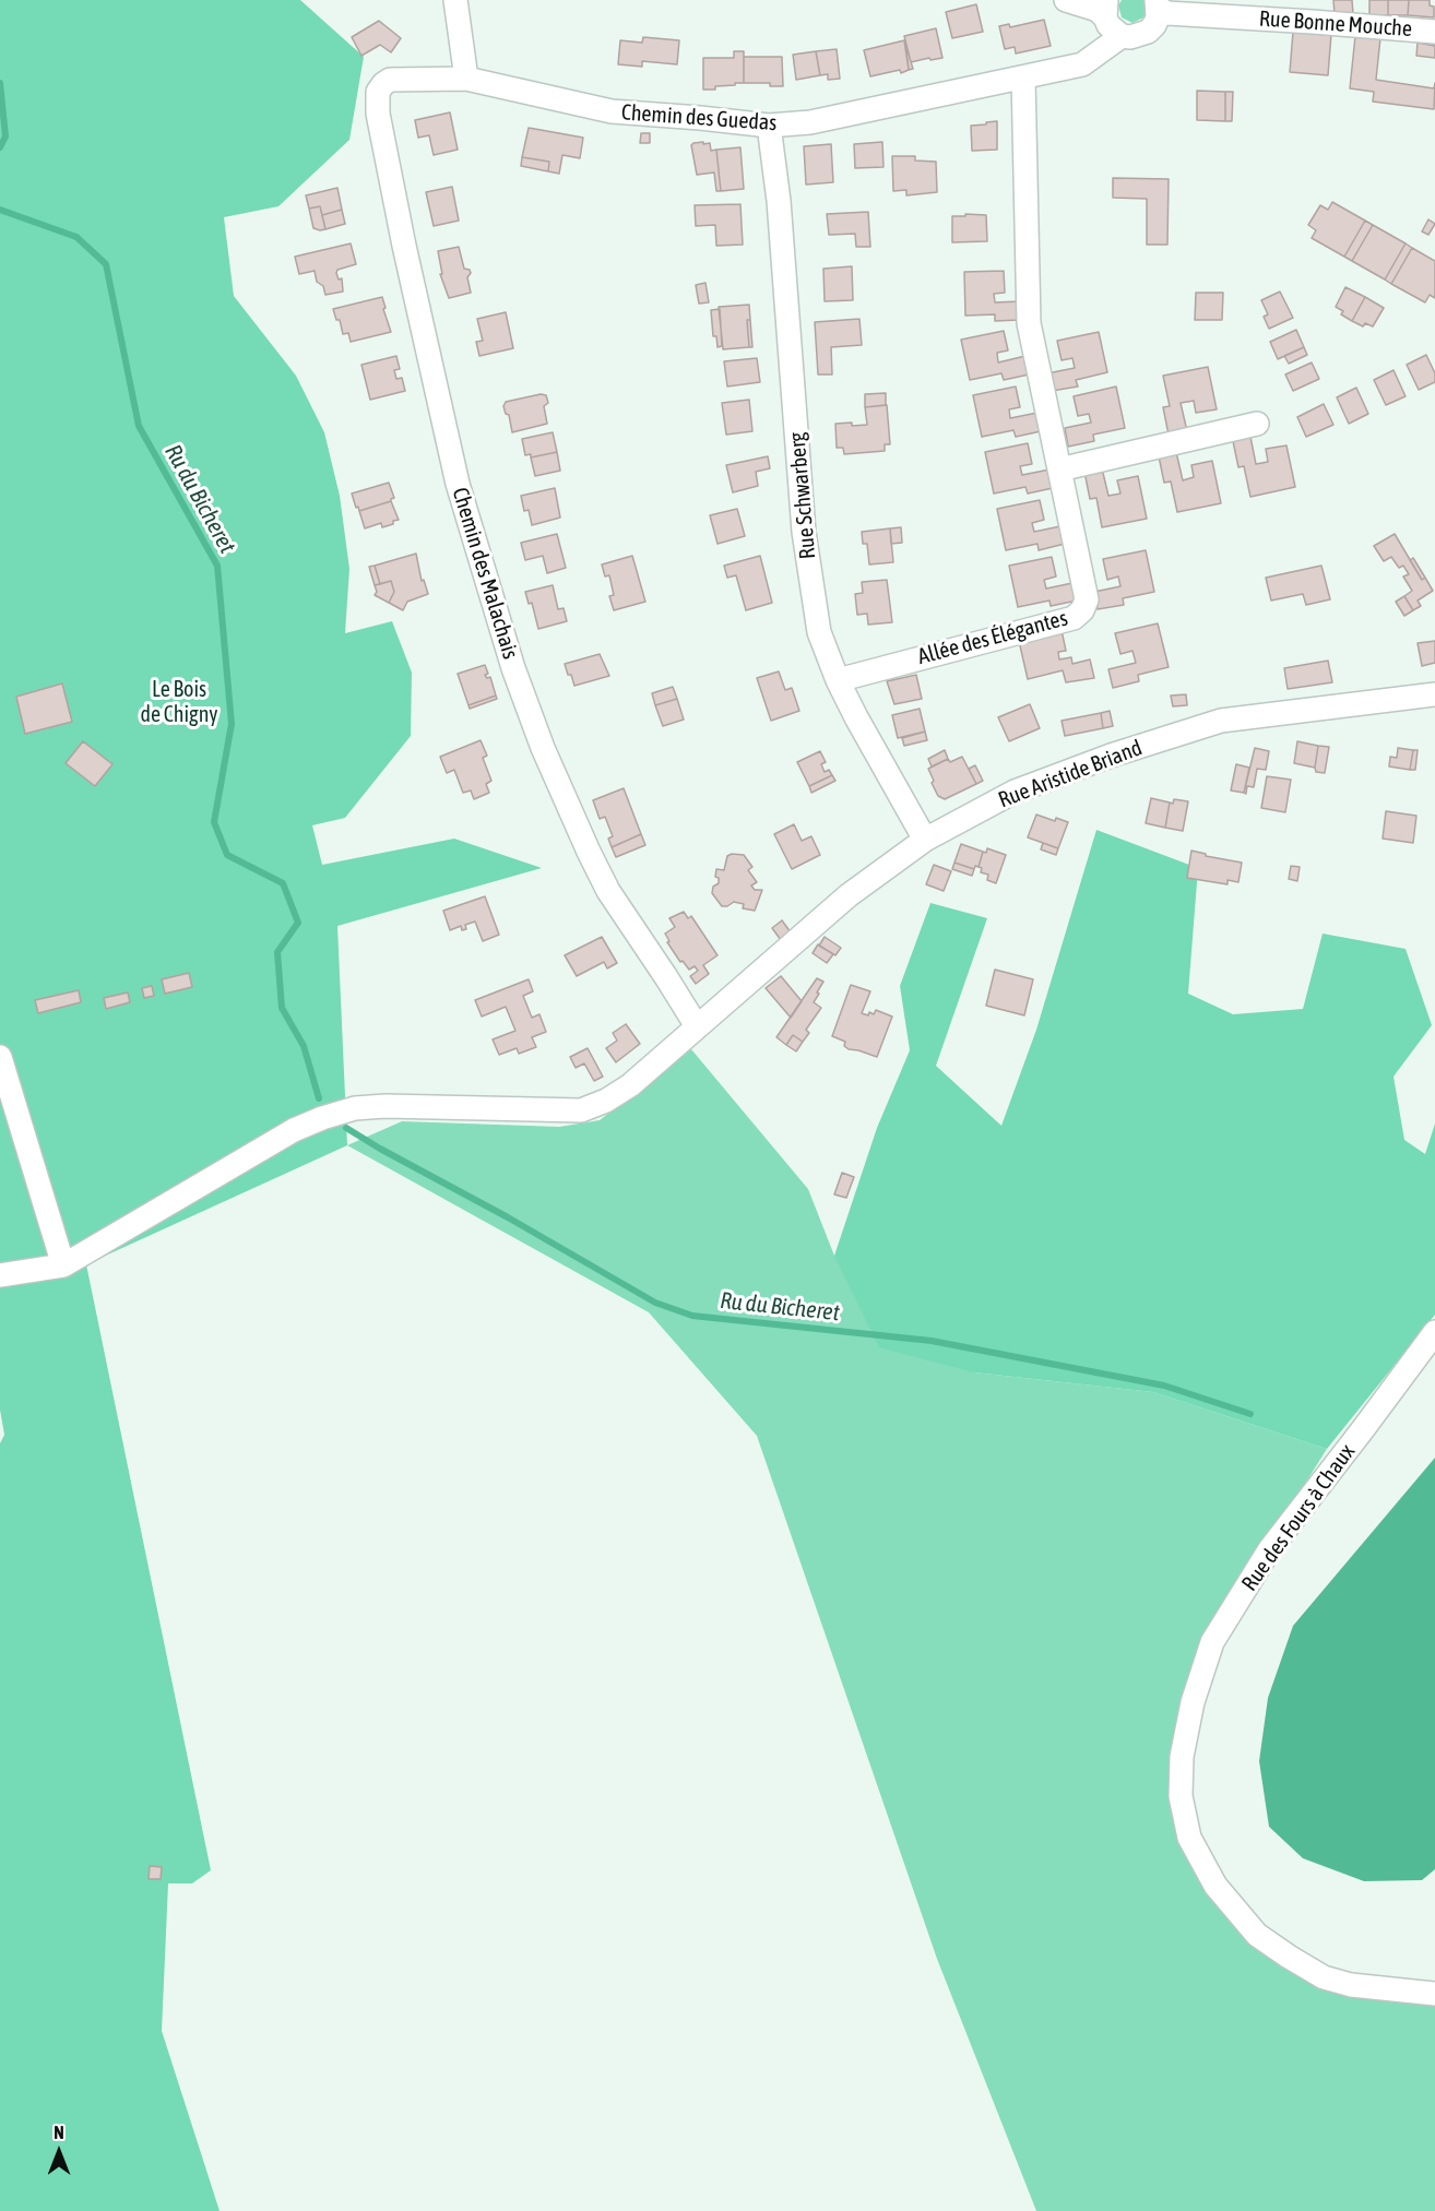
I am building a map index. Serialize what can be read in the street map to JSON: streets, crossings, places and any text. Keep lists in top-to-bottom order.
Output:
{
  "streets": {
    "street": [
      "Rue Bonne Mouche",
      "Chemin des Guedas",
      "Rue Schwarberg",
      "Chemin des Malachais",
      "Allée des Élégantes",
      "Rue Aristide Briand",
      "Rue des Fours à Chaux"
    ]
  },
  "crossings": [
    ["Chemin des Guedas", "Rue Schwarberg"],
    ["Chemin des Guedas", "Chemin des Malachais"],
    ["Chemin des Guedas", "Allée des Élégantes"],
    ["Rue Schwarberg", "Allée des Élégantes"],
    ["Rue Schwarberg", "Rue Aristide Briand"],
    ["Chemin des Malachais", "Rue Aristide Briand"]
  ],
  "water": ["Ru du Bicheret"],
  "parks": ["Le Bois de Chigny"],
  "north": "top"
}
